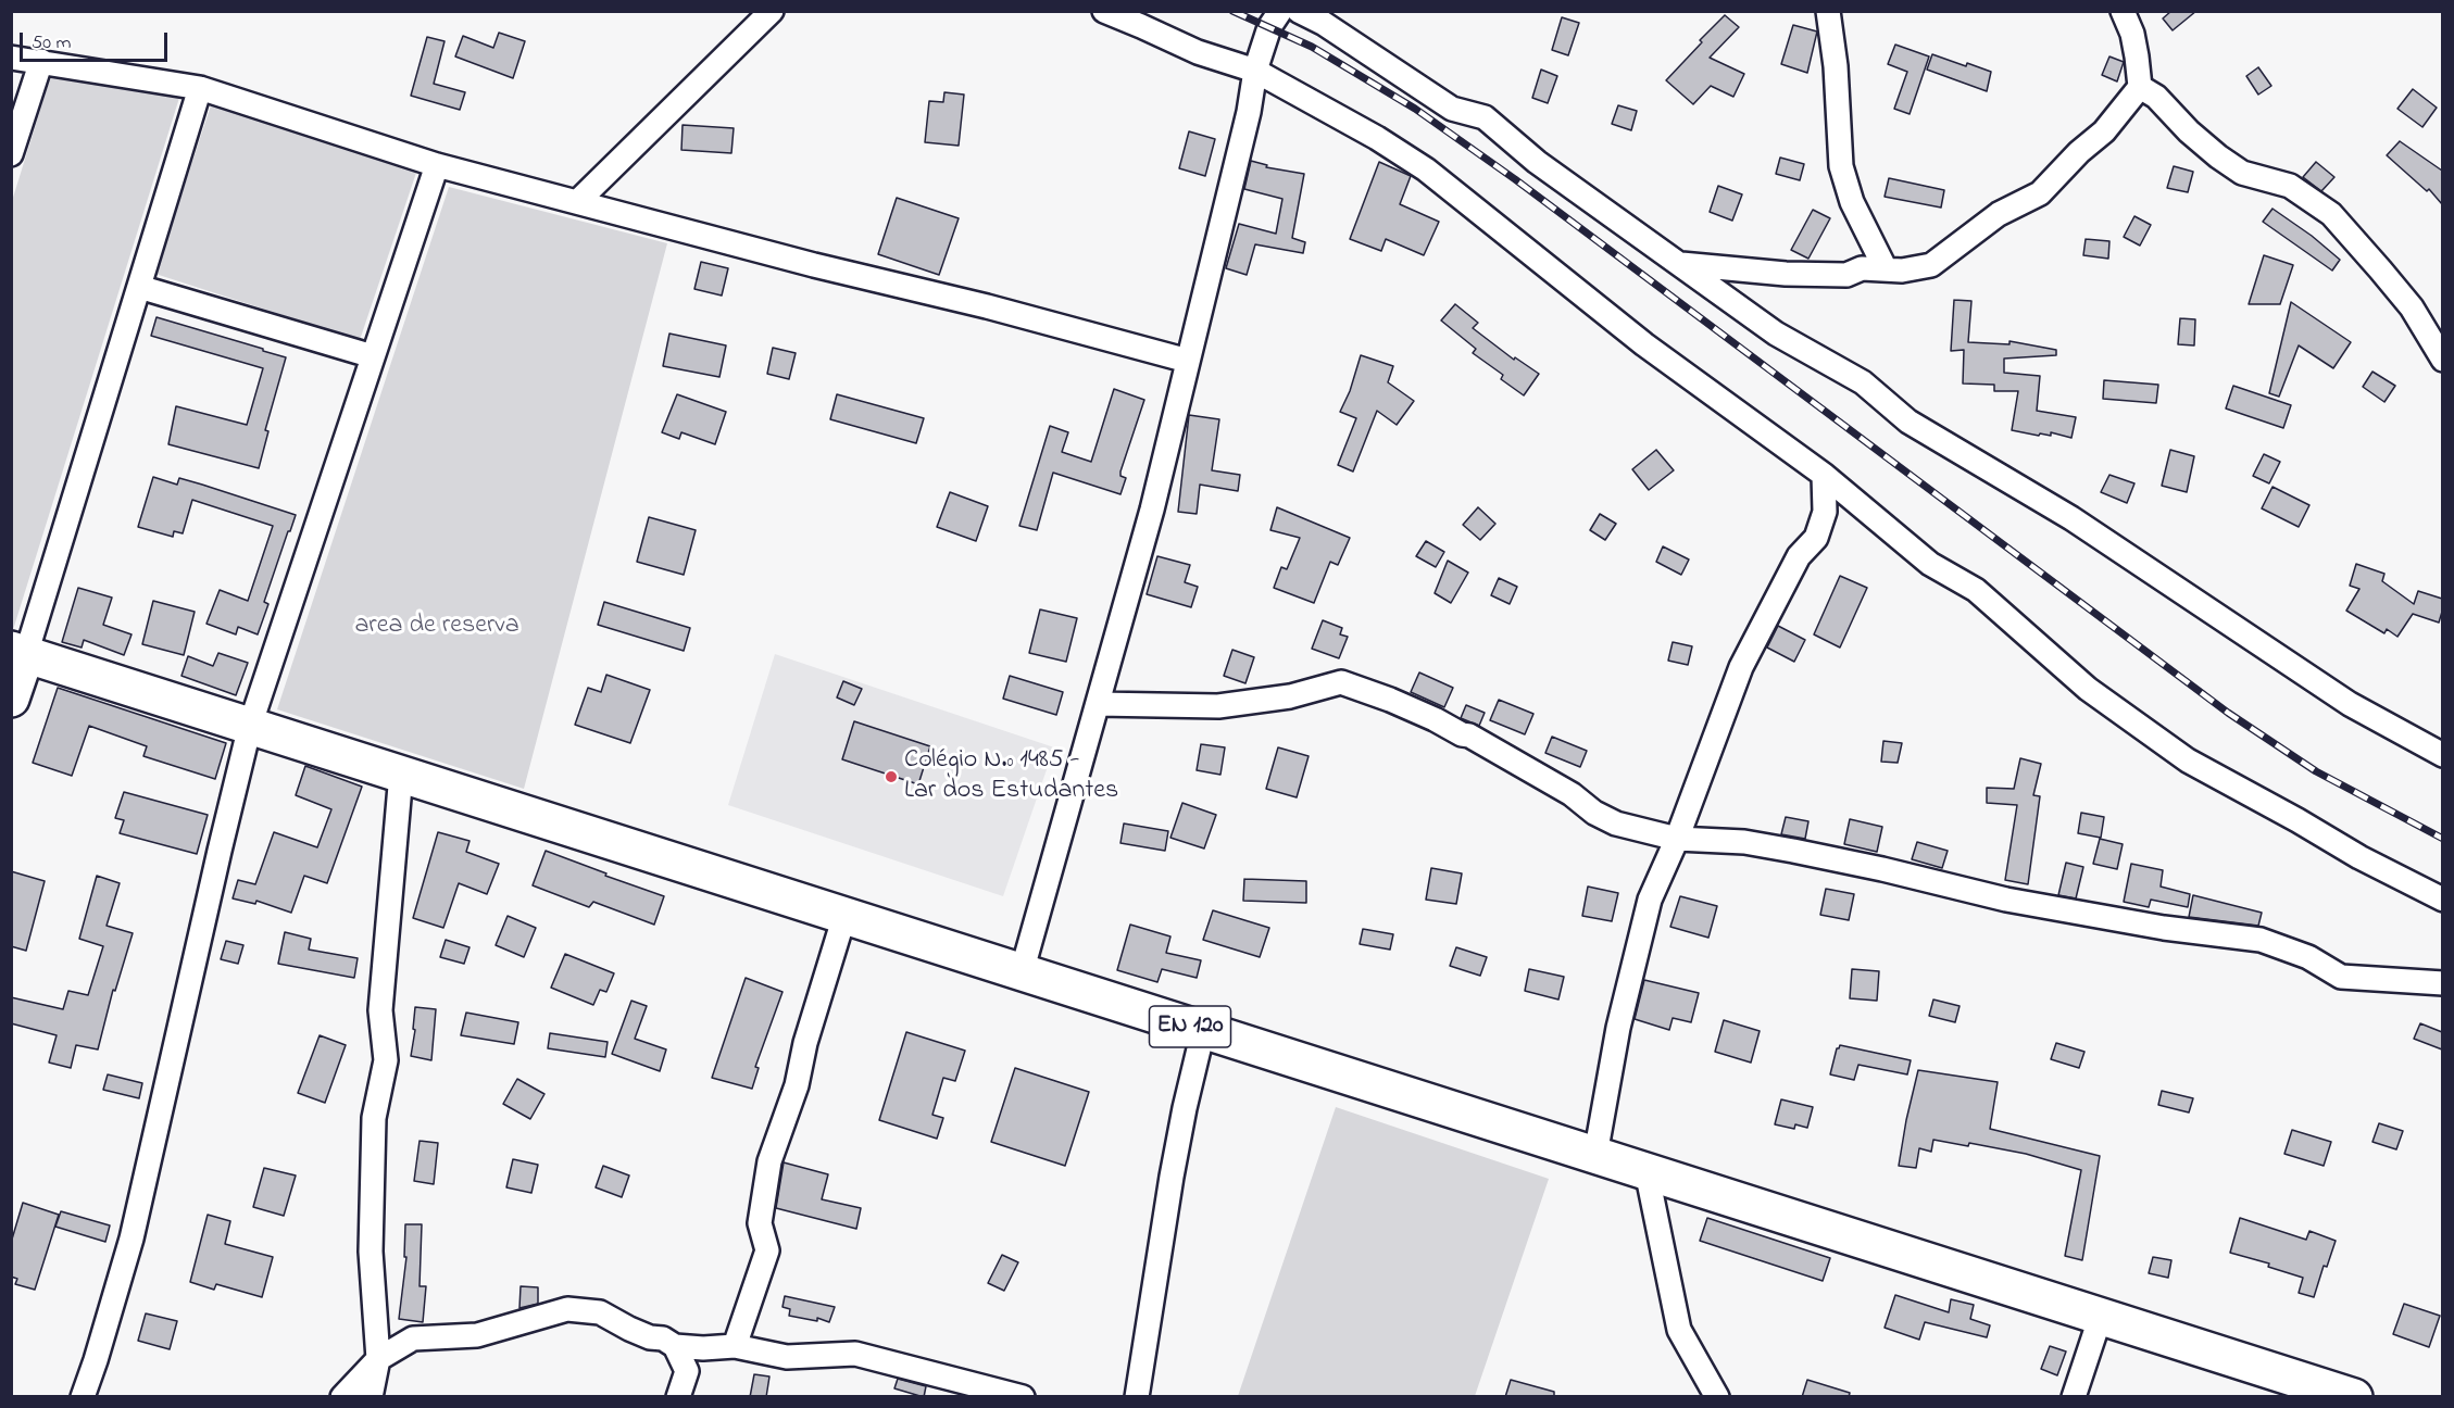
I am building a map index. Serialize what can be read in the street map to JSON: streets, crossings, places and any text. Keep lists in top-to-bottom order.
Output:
{
  "streets": {
    "main road": ["EN 120"]
  },
  "parks": ["area de reserva"],
  "places": ["Colégio N.º 1485 - Lar dos Estudantes"],
  "scale_bar": "50 m"
}
